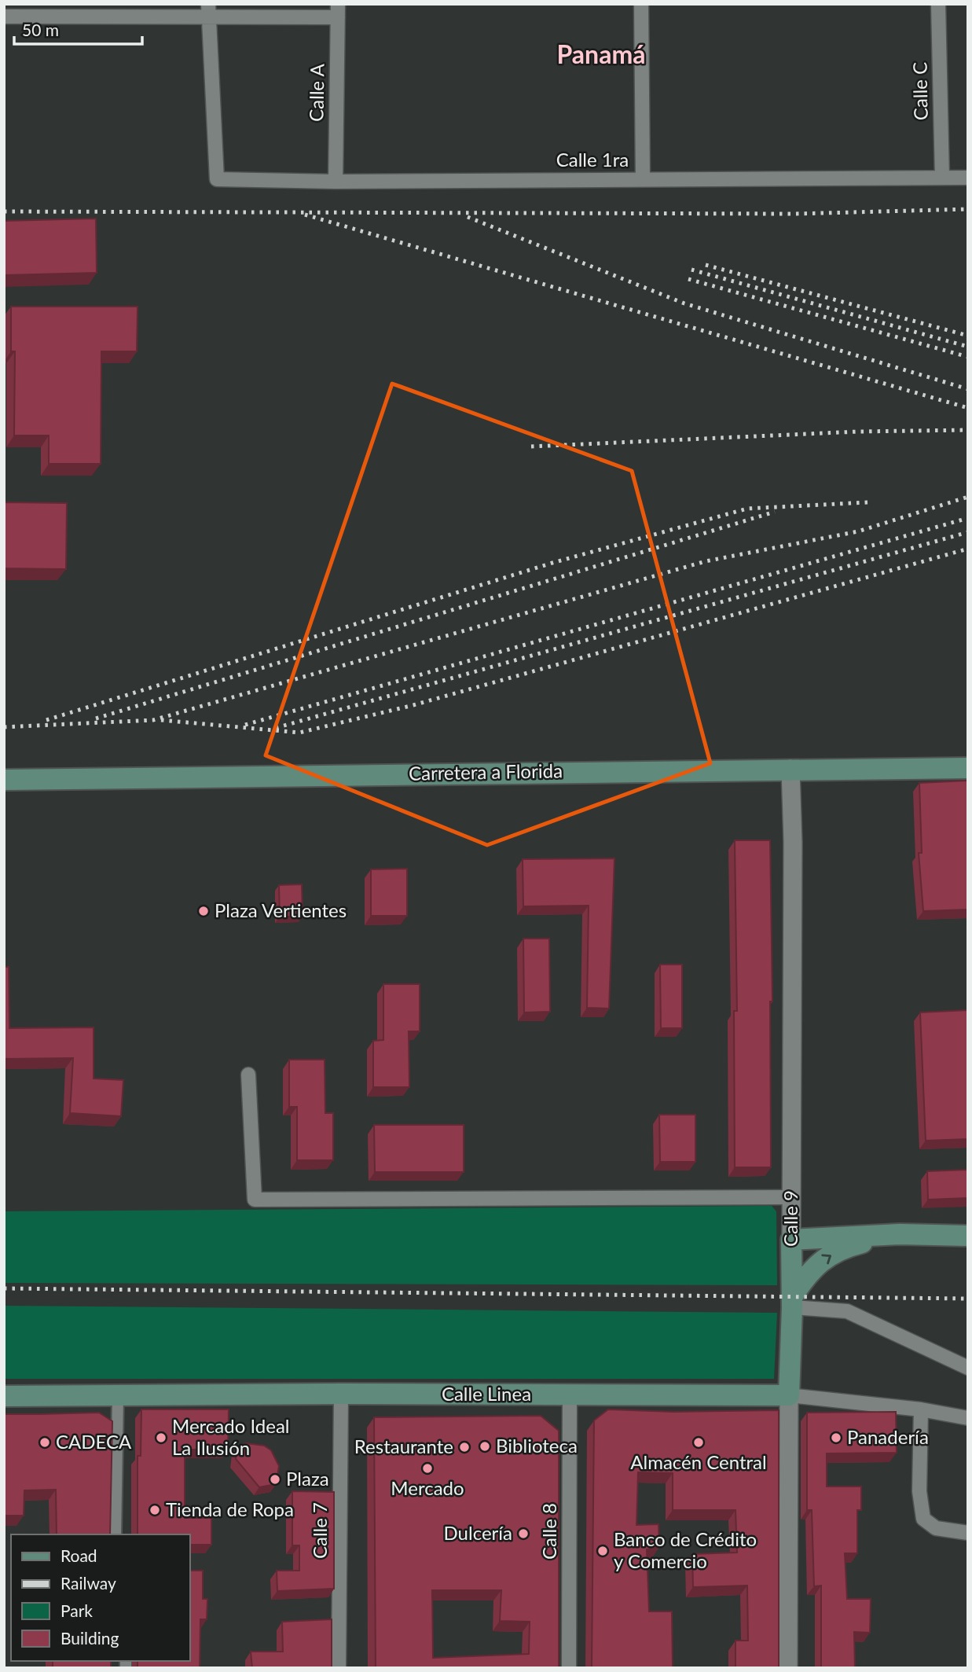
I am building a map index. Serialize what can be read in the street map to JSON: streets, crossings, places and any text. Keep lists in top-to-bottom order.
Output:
{
  "streets": {
    "main road": ["Carretera a Florida", "Calle 9", "Calle Linea"],
    "street": [
      "Calle C",
      "Calle A",
      "Calle 1ra",
      "Calle 7",
      "Calle 8"
    ]
  },
  "crossings": [
    ["Calle C", "Calle 1ra"],
    ["Calle A", "Calle 1ra"],
    ["Carretera a Florida", "Calle 9"],
    ["Calle 9", "Calle Linea"],
    ["Calle Linea", "Calle 7"],
    ["Calle Linea", "Calle 8"]
  ],
  "districts": ["Panamá"],
  "places": [
    "Plaza Vertientes",
    "Mercado Ideal La Ilusión",
    "Panadería",
    "CADECA",
    "Almacén Central",
    "Biblioteca",
    "Restaurante",
    "Mercado",
    "Plaza",
    "Tienda de Ropa",
    "Dulcería",
    "Banco de Crédito y Comercio"
  ],
  "legend": [
    "Road",
    "Railway",
    "Park",
    "Building"
  ],
  "scale_bar": "50 m"
}
